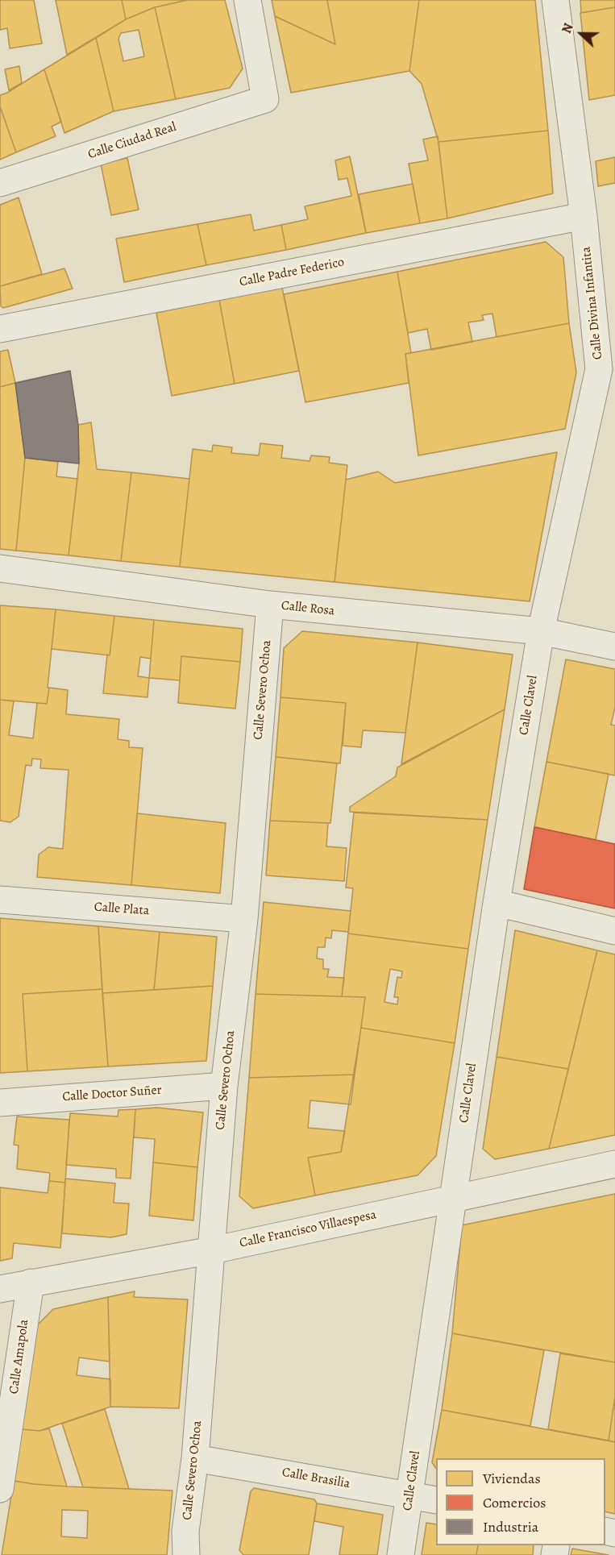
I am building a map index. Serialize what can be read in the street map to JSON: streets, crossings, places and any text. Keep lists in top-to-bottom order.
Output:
{
  "streets": {
    "street": [
      "Calle Ciudad Real",
      "Calle Padre Federico",
      "Calle Divina Infantita",
      "Calle Rosa",
      "Calle Severo Ochoa",
      "Calle Clavel",
      "Calle Plata",
      "Calle Doctor Suñer",
      "Calle Francisco Villaespesa",
      "Calle Amapola",
      "Calle Brasilia"
    ]
  },
  "crossings": [
    ["Calle Padre Federico", "Calle Divina Infantita"],
    ["Calle Divina Infantita", "Calle Rosa"],
    ["Calle Divina Infantita", "Calle Clavel"],
    ["Calle Rosa", "Calle Severo Ochoa"],
    ["Calle Rosa", "Calle Clavel"],
    ["Calle Severo Ochoa", "Calle Plata"],
    ["Calle Severo Ochoa", "Calle Doctor Suñer"],
    ["Calle Severo Ochoa", "Calle Francisco Villaespesa"],
    ["Calle Severo Ochoa", "Calle Brasilia"],
    ["Calle Clavel", "Calle Francisco Villaespesa"],
    ["Calle Clavel", "Calle Brasilia"],
    ["Calle Francisco Villaespesa", "Calle Amapola"]
  ],
  "legend": ["Viviendas", "Comercios", "Industria"],
  "north": "left"
}
